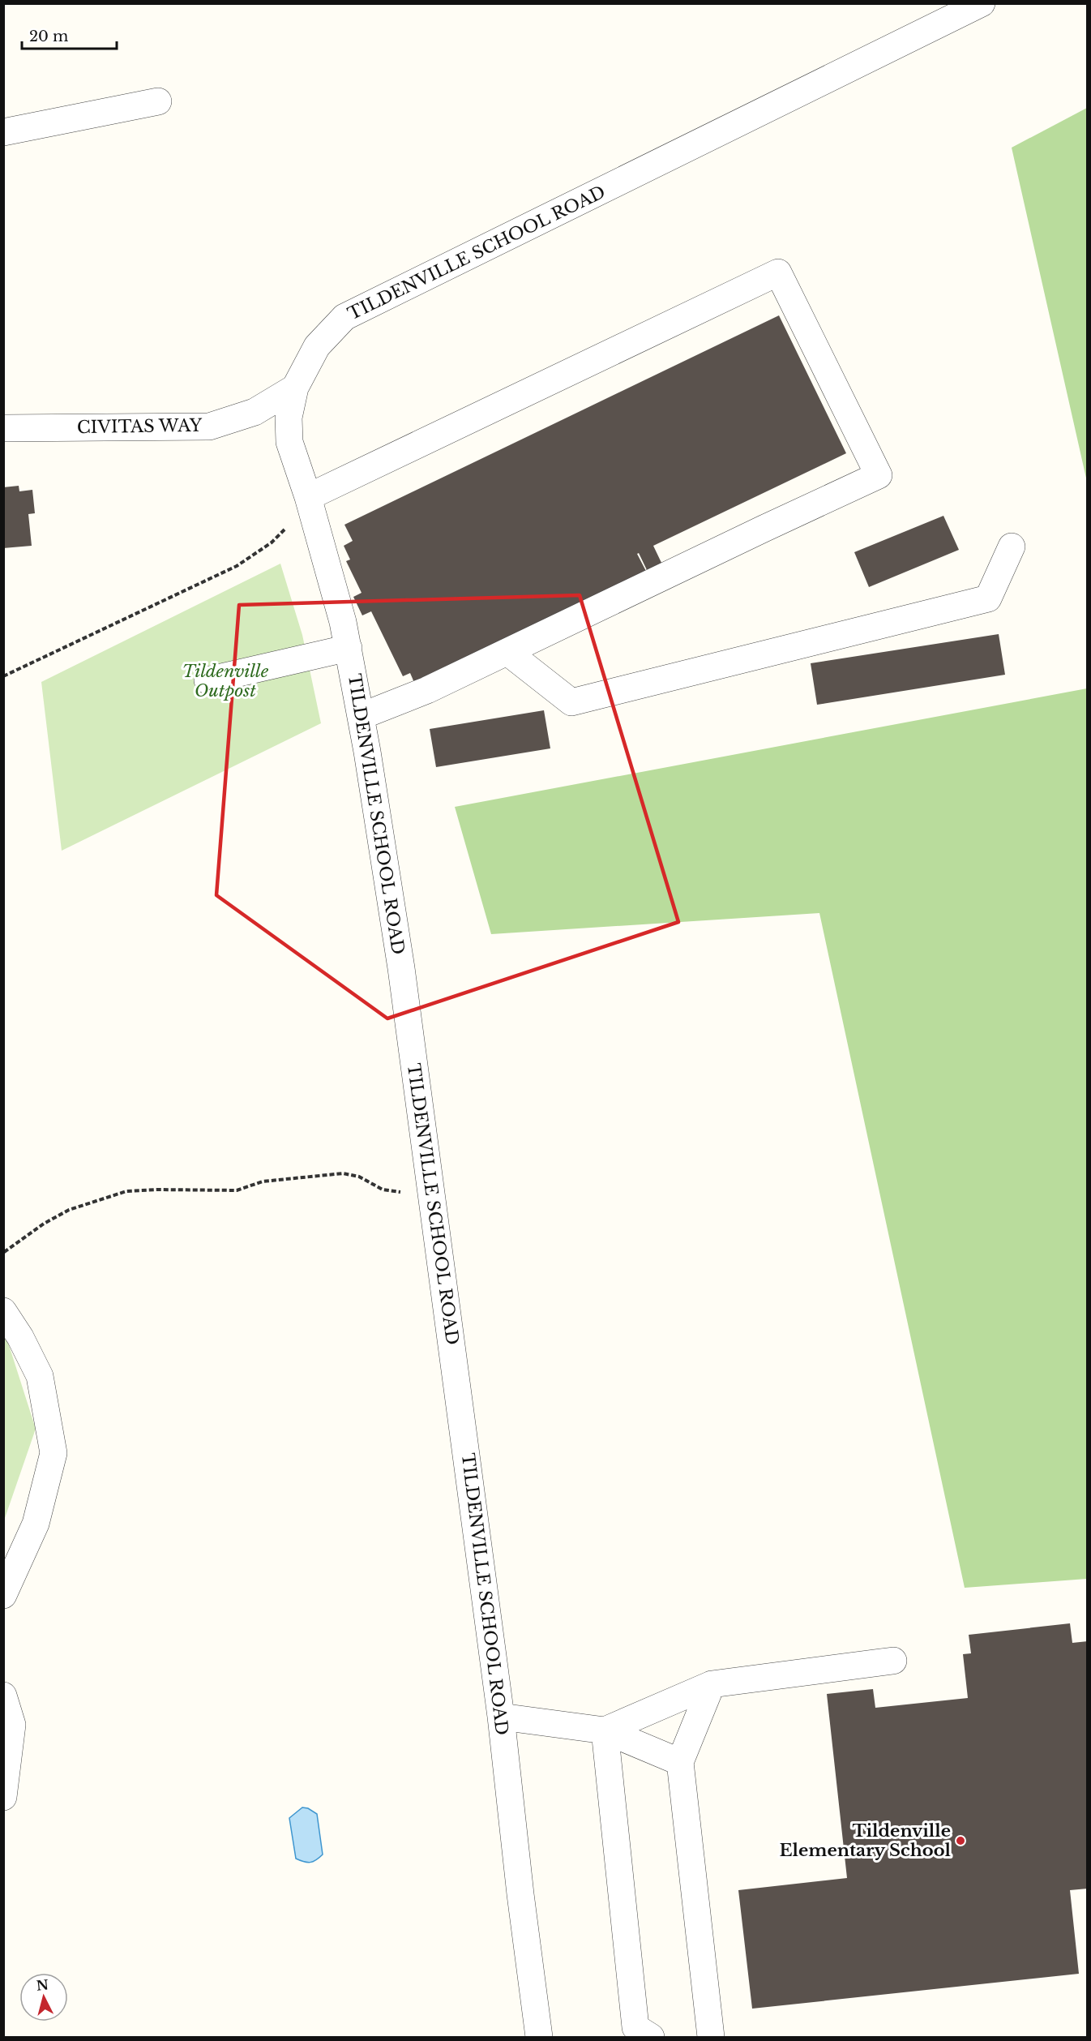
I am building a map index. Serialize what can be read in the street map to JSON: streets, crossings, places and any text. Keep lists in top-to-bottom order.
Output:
{
  "streets": {
    "street": ["TILDENVILLE SCHOOL ROAD", "CIVITAS WAY"]
  },
  "crossings": [
    ["TILDENVILLE SCHOOL ROAD", "CIVITAS WAY"]
  ],
  "parks": ["Tildenville Outpost"],
  "places": ["Tildenville Elementary School"],
  "scale_bar": "20 m",
  "north": "top"
}
